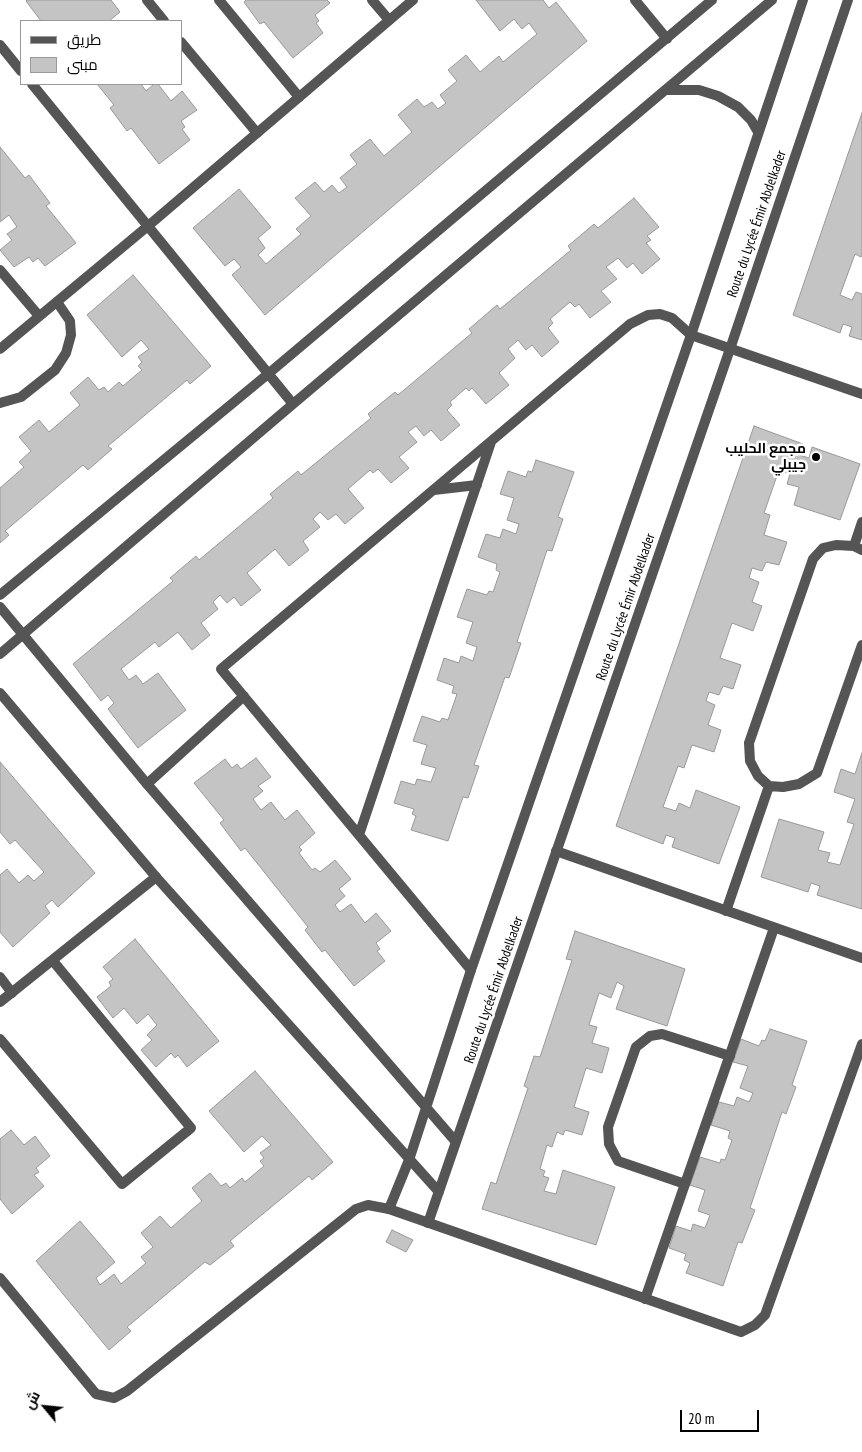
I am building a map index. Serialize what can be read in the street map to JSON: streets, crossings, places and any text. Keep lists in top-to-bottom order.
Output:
{
  "streets": {
    "street": ["Route du Lycée Émir Abdelkader"]
  },
  "places": ["مجمع الحليب جيبلي"],
  "legend": ["طريق", "مبنى"],
  "scale_bar": "20 m",
  "north": "top left"
}
